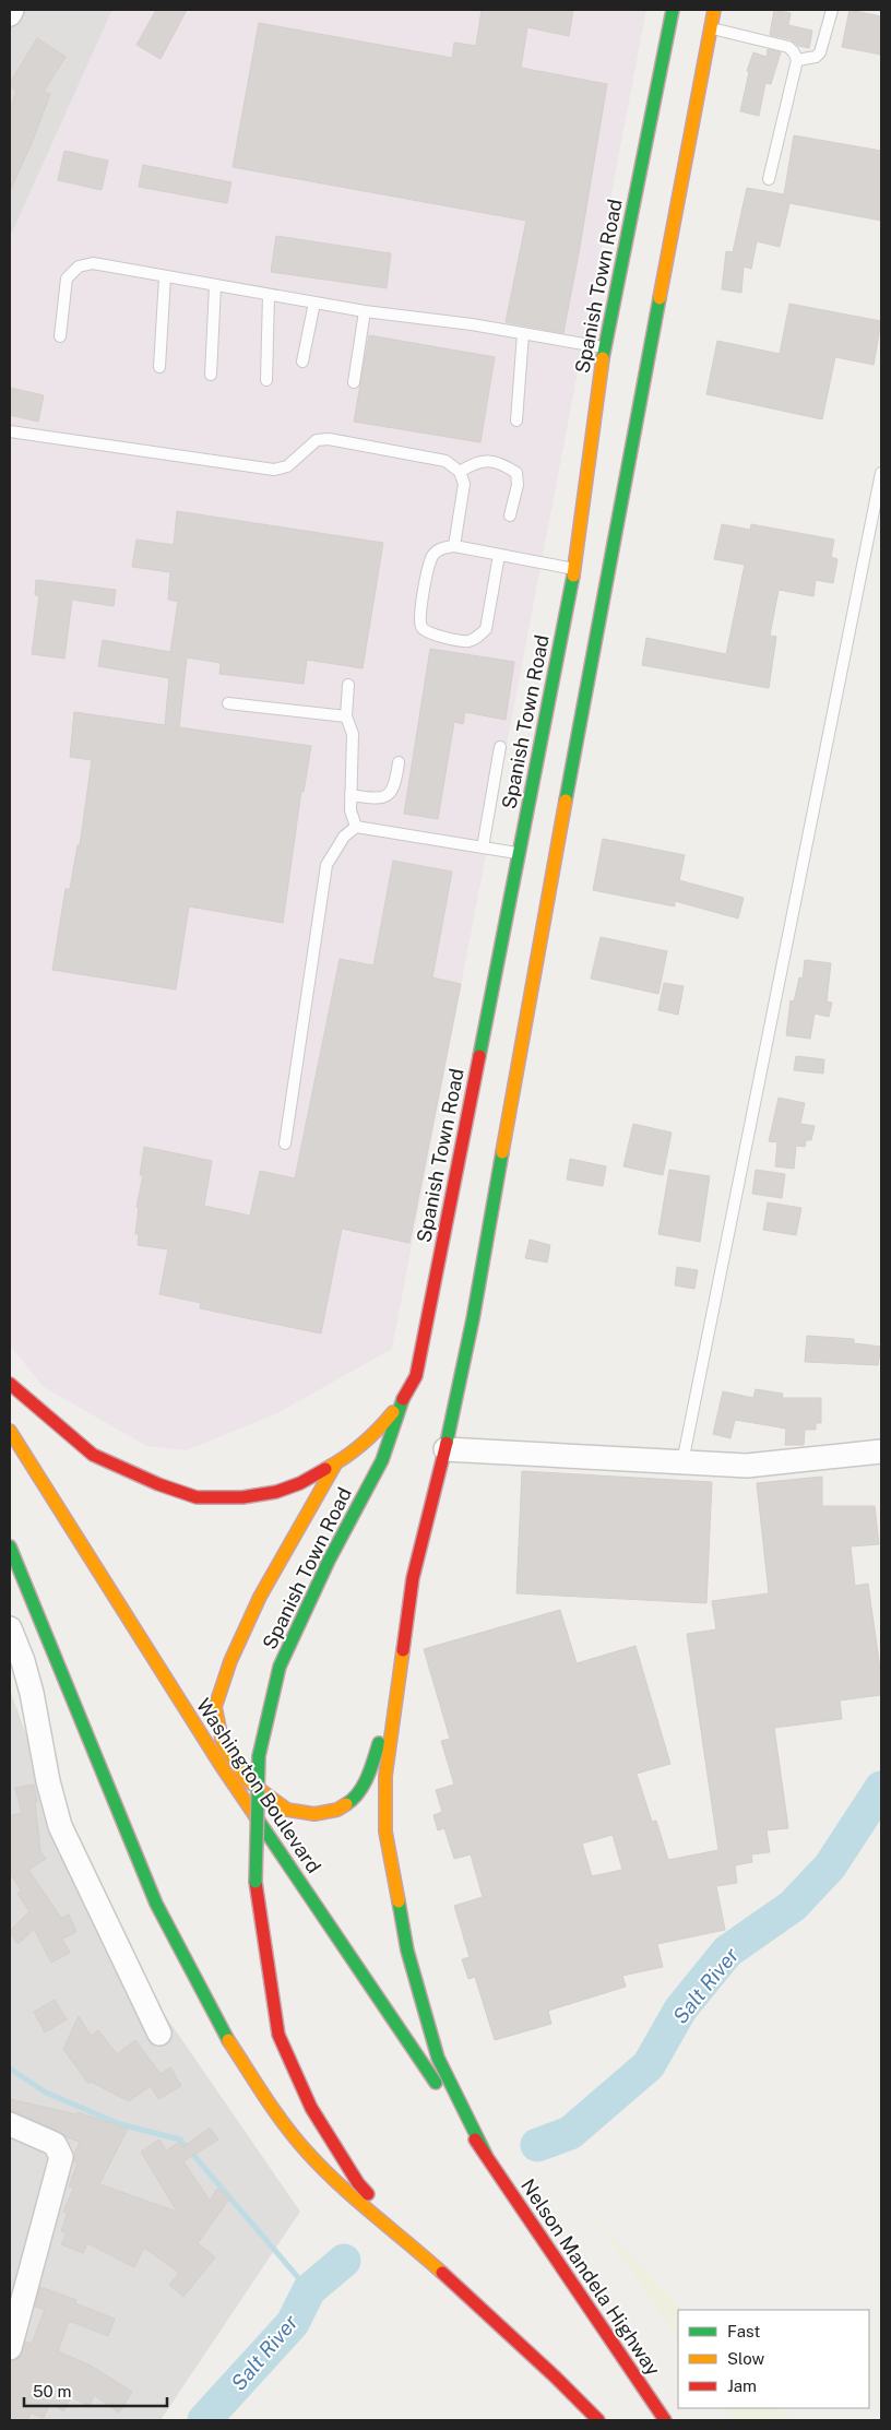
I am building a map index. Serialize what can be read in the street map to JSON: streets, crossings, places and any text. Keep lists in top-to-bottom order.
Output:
{
  "streets": {
    "highway": ["Spanish Town Road", "Washington Boulevard", "Nelson Mandela Highway"]
  },
  "crossings": [
    ["Washington Boulevard", "Nelson Mandela Highway"]
  ],
  "water": ["Salt River"],
  "legend": ["Fast", "Slow", "Jam"],
  "scale_bar": "50 m"
}
